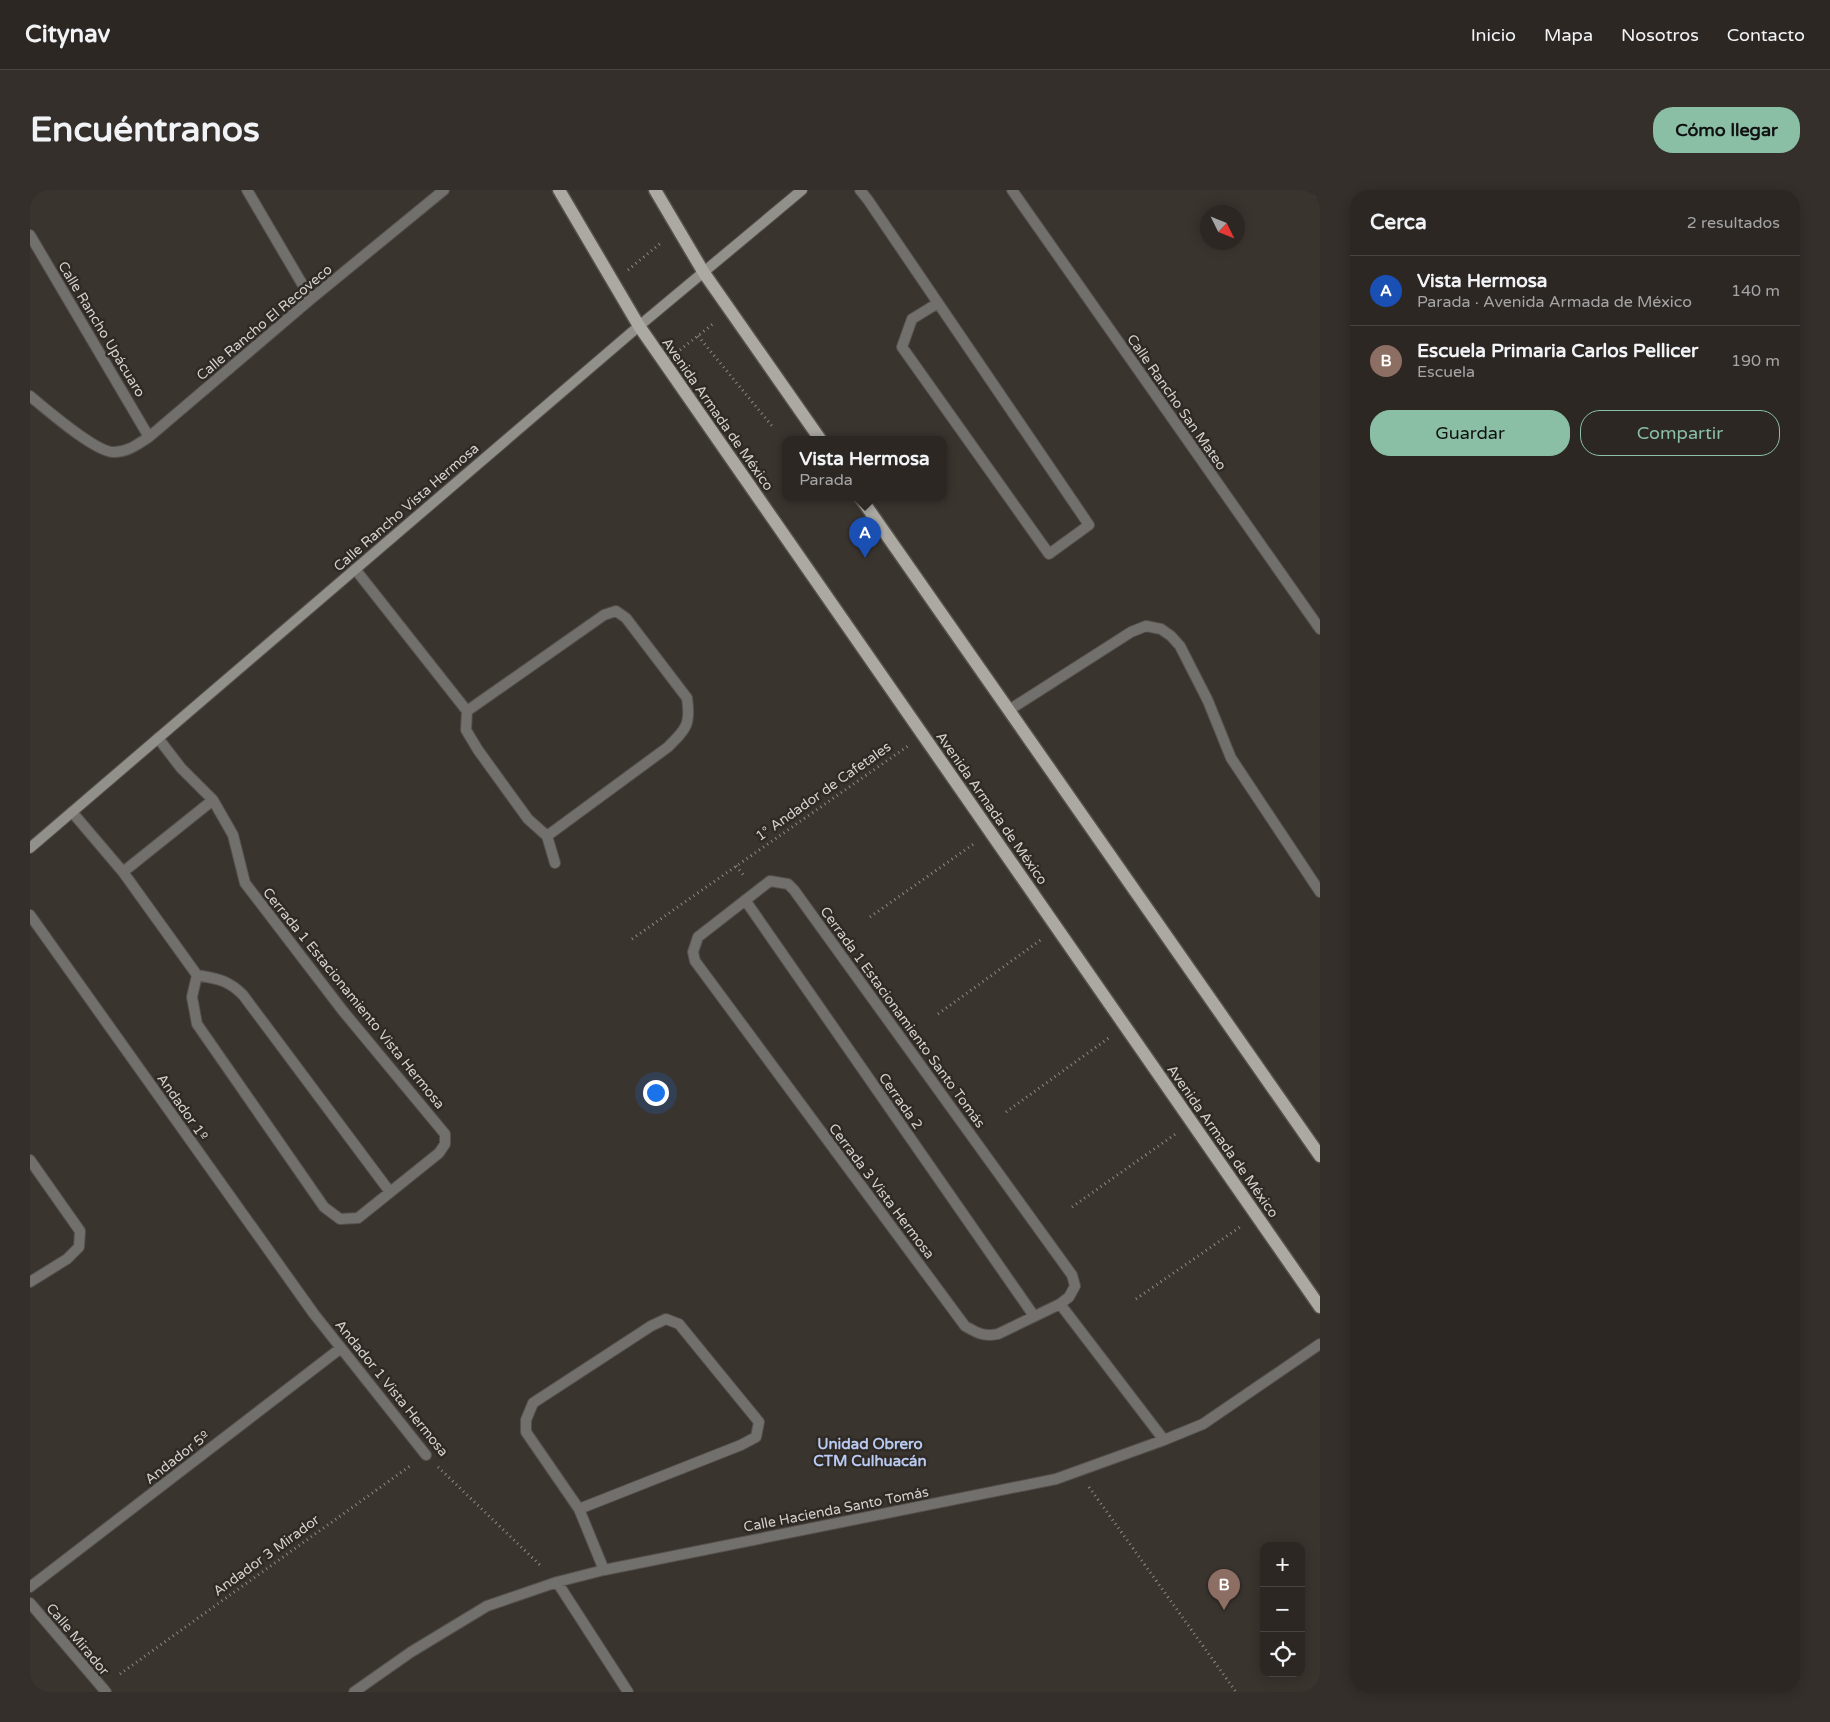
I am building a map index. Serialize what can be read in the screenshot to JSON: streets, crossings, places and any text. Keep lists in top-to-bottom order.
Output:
{
  "streets": {
    "main road": ["Avenida Armada de México"],
    "street": [
      "Calle Rancho El Recoveco",
      "Calle Rancho Upácuaro",
      "Calle Rancho San Mateo",
      "Calle Rancho Vista Hermosa",
      "Cerrada 1 Estacionamiento Vista Hermosa",
      "Cerrada 1 Estacionamiento Santo Tomás",
      "Cerrada 2",
      "Andador 1º",
      "Cerrada 3 Vista Hermosa",
      "Andador 1 Vista Hermosa",
      "Andador 5º",
      "Calle Hacienda Santo Tomás",
      "Calle Mirador"
    ],
    "path": ["1° Andador de Cafetales", "Andador 3 Mirador"]
  },
  "crossings": [
    ["Calle Rancho El Recoveco", "Calle Rancho Upácuaro"],
    ["Avenida Armada de México", "Calle Rancho Vista Hermosa"],
    ["Avenida Armada de México", "1° Andador de Cafetales"],
    ["Calle Rancho Vista Hermosa", "Cerrada 1 Estacionamiento Vista Hermosa"],
    ["Cerrada 1 Estacionamiento Santo Tomás", "Cerrada 2"],
    ["Cerrada 1 Estacionamiento Santo Tomás", "Cerrada 3 Vista Hermosa"],
    ["Cerrada 2", "Cerrada 3 Vista Hermosa"],
    ["Andador 1º", "Andador 1 Vista Hermosa"],
    ["Andador 1 Vista Hermosa", "Andador 5º"],
    ["Andador 1 Vista Hermosa", "Calle Hacienda Santo Tomás"],
    ["Andador 1 Vista Hermosa", "Andador 3 Mirador"]
  ],
  "districts": ["Unidad Obrero CTM Culhuacán"],
  "north": "bottom right",
  "page": {
    "header": "Citynav",
    "nav": [
      "Inicio",
      "Mapa",
      "Nosotros",
      "Contacto"
    ],
    "buttons": [
      "Cómo llegar",
      ["Guardar", "Compartir"]
    ],
    "title": "Encuéntranos",
    "heading": ["Cerca", "2 resultados"],
    "list": [
      {
        "mark": "A",
        "name": "Vista Hermosa",
        "note": "Parada · Avenida Armada de México",
        "value": "140 m"
      },
      {
        "mark": "B",
        "name": "Escuela Primaria Carlos Pellicer",
        "note": "Escuela",
        "value": "190 m"
      }
    ],
    "popup": ["Vista Hermosa", "Parada"],
    "pins": ["A", "B"],
    "map_buttons": ["+", "−"]
  }
}
